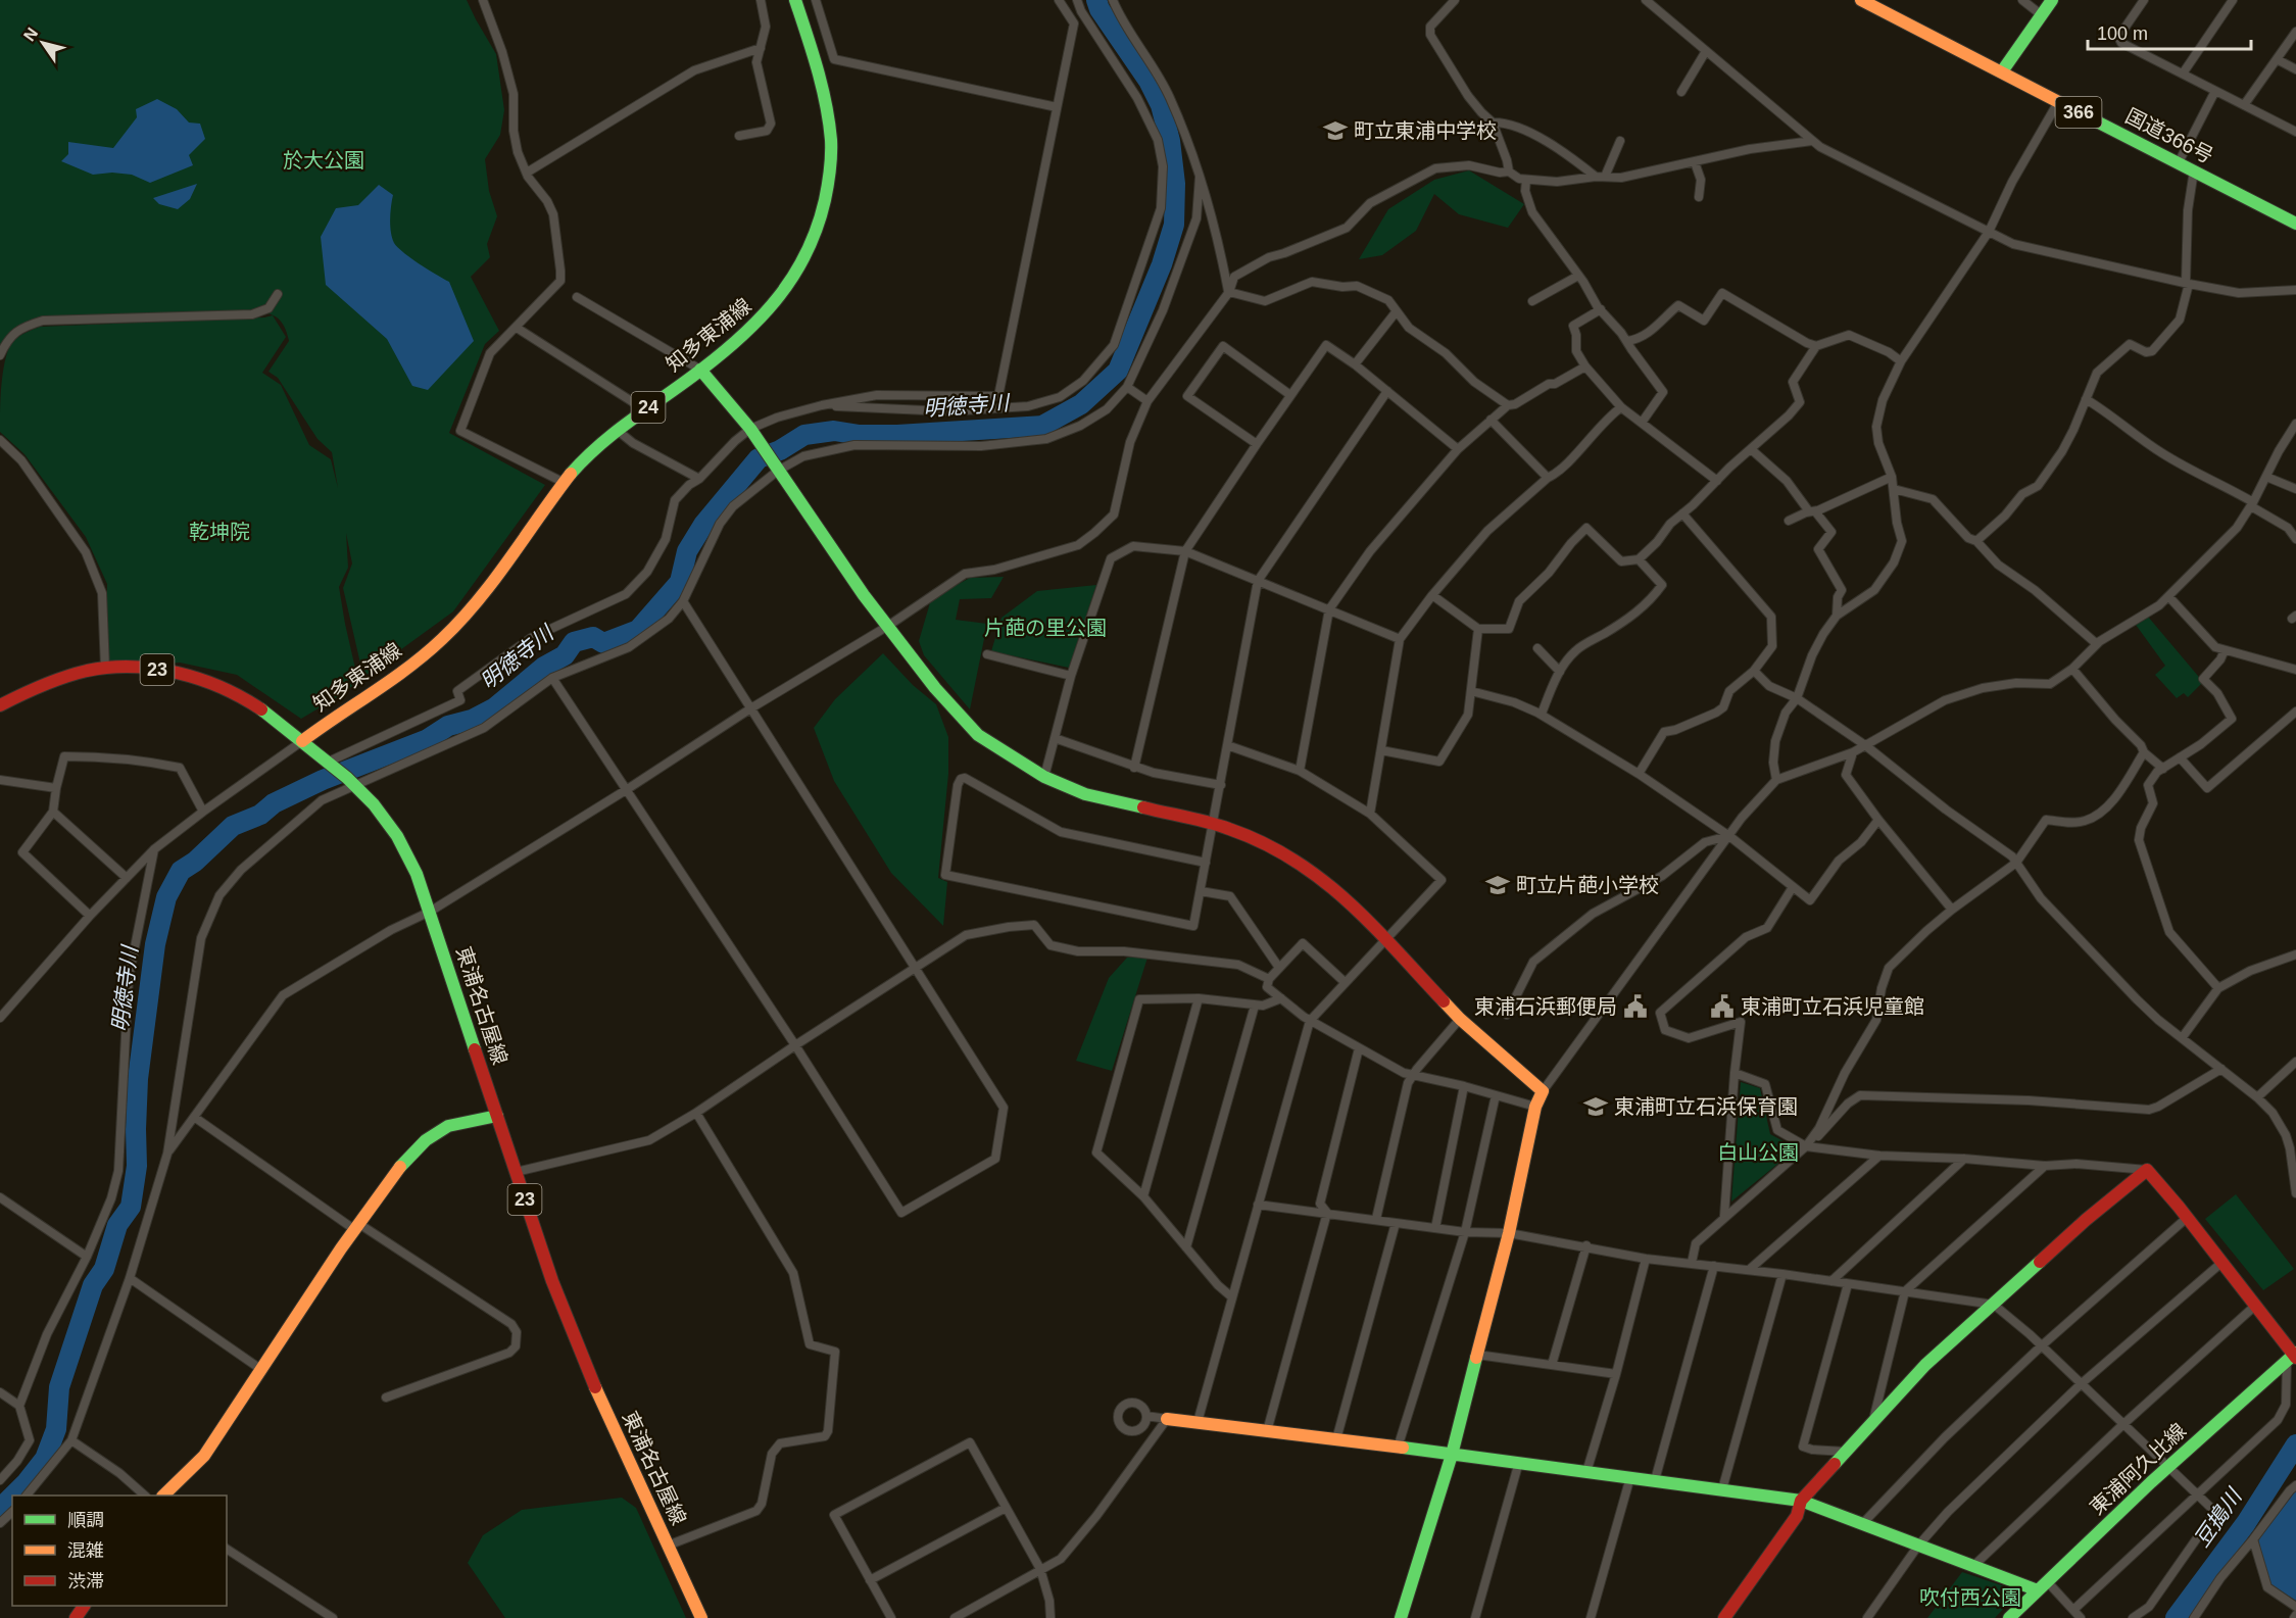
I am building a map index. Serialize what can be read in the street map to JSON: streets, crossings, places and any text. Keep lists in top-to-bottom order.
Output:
{
  "streets": {
    "main road": [
      "366",
      "国道366号",
      "知多東浦線",
      "24",
      "23",
      "東浦名古屋線",
      "東浦阿久比線"
    ]
  },
  "crossings": [
    ["知多東浦線", "東浦名古屋線"]
  ],
  "water": ["明徳寺川", "豆搗川"],
  "parks": [
    "於大公園",
    "乾坤院",
    "片葩の里公園",
    "白山公園",
    "吹付西公園"
  ],
  "places": {
    "school or university": ["町立東浦中学校", "町立片葩小学校", "東浦町立石浜保育園"],
    "public building": ["東浦石浜郵便局", "東浦町立石浜児童館"]
  },
  "legend": ["順調", "混雑", "渋滞"],
  "scale_bar": "100 m",
  "north": "top left"
}
